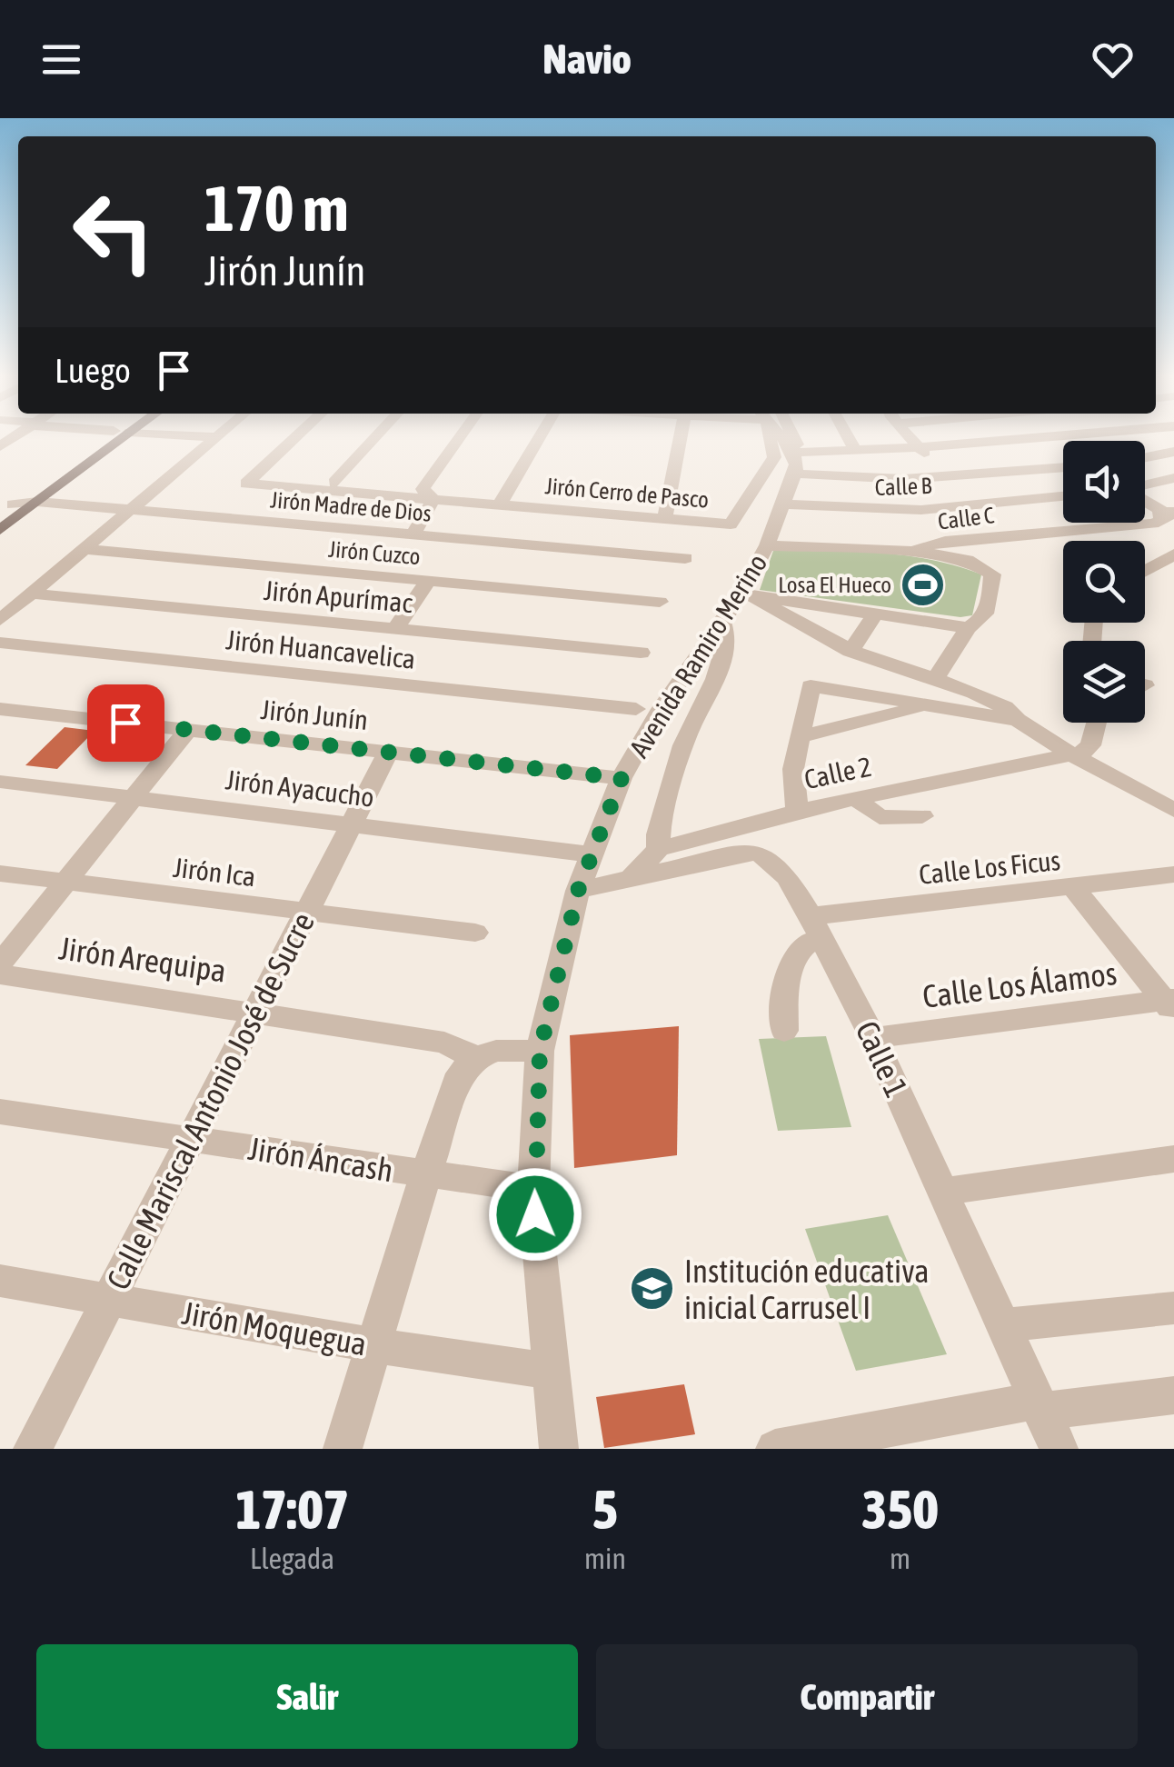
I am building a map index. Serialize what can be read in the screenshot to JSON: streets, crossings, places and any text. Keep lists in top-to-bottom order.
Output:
{
  "streets": {
    "street": [
      "Calle B",
      "Jirón Cerro de Pasco",
      "Jirón Madre de Dios",
      "Calle C",
      "Jirón Cuzco",
      "Jirón Apurímac",
      "Jirón Huancavelica",
      "Avenida Ramiro Merino",
      "Jirón Junín",
      "Calle 2",
      "Jirón Ayacucho",
      "Calle Los Ficus",
      "Jirón Ica",
      "Jirón Arequipa",
      "Calle Los Álamos",
      "Calle 1",
      "Calle Mariscal Antonio José de Sucre",
      "Jirón Áncash",
      "Jirón Moquegua"
    ]
  },
  "crossings": [
    ["Calle B", "Avenida Ramiro Merino"],
    ["Calle C", "Avenida Ramiro Merino"],
    ["Avenida Ramiro Merino", "Jirón Junín"],
    ["Avenida Ramiro Merino", "Jirón Ayacucho"],
    ["Avenida Ramiro Merino", "Calle 1"],
    ["Avenida Ramiro Merino", "Jirón Áncash"],
    ["Avenida Ramiro Merino", "Jirón Moquegua"],
    ["Jirón Junín", "Calle Mariscal Antonio José de Sucre"],
    ["Jirón Ayacucho", "Calle Mariscal Antonio José de Sucre"],
    ["Calle Los Ficus", "Calle 1"],
    ["Jirón Ica", "Calle Mariscal Antonio José de Sucre"],
    ["Jirón Arequipa", "Calle Mariscal Antonio José de Sucre"],
    ["Calle Los Álamos", "Calle 1"],
    ["Calle Mariscal Antonio José de Sucre", "Jirón Áncash"],
    ["Calle Mariscal Antonio José de Sucre", "Jirón Moquegua"]
  ],
  "places": {
    "sports": ["Losa El Hueco"],
    "school or university": ["Institución educativa inicial Carrusel I"]
  },
  "page": {
    "header": "Navio",
    "turn": ["170 m", "Jirón Junín"],
    "then": "Luego",
    "eta": [
      "17:07",
      "Llegada",
      "5",
      "min",
      "350",
      "m"
    ],
    "buttons": ["Salir", "Compartir"]
  }
}
